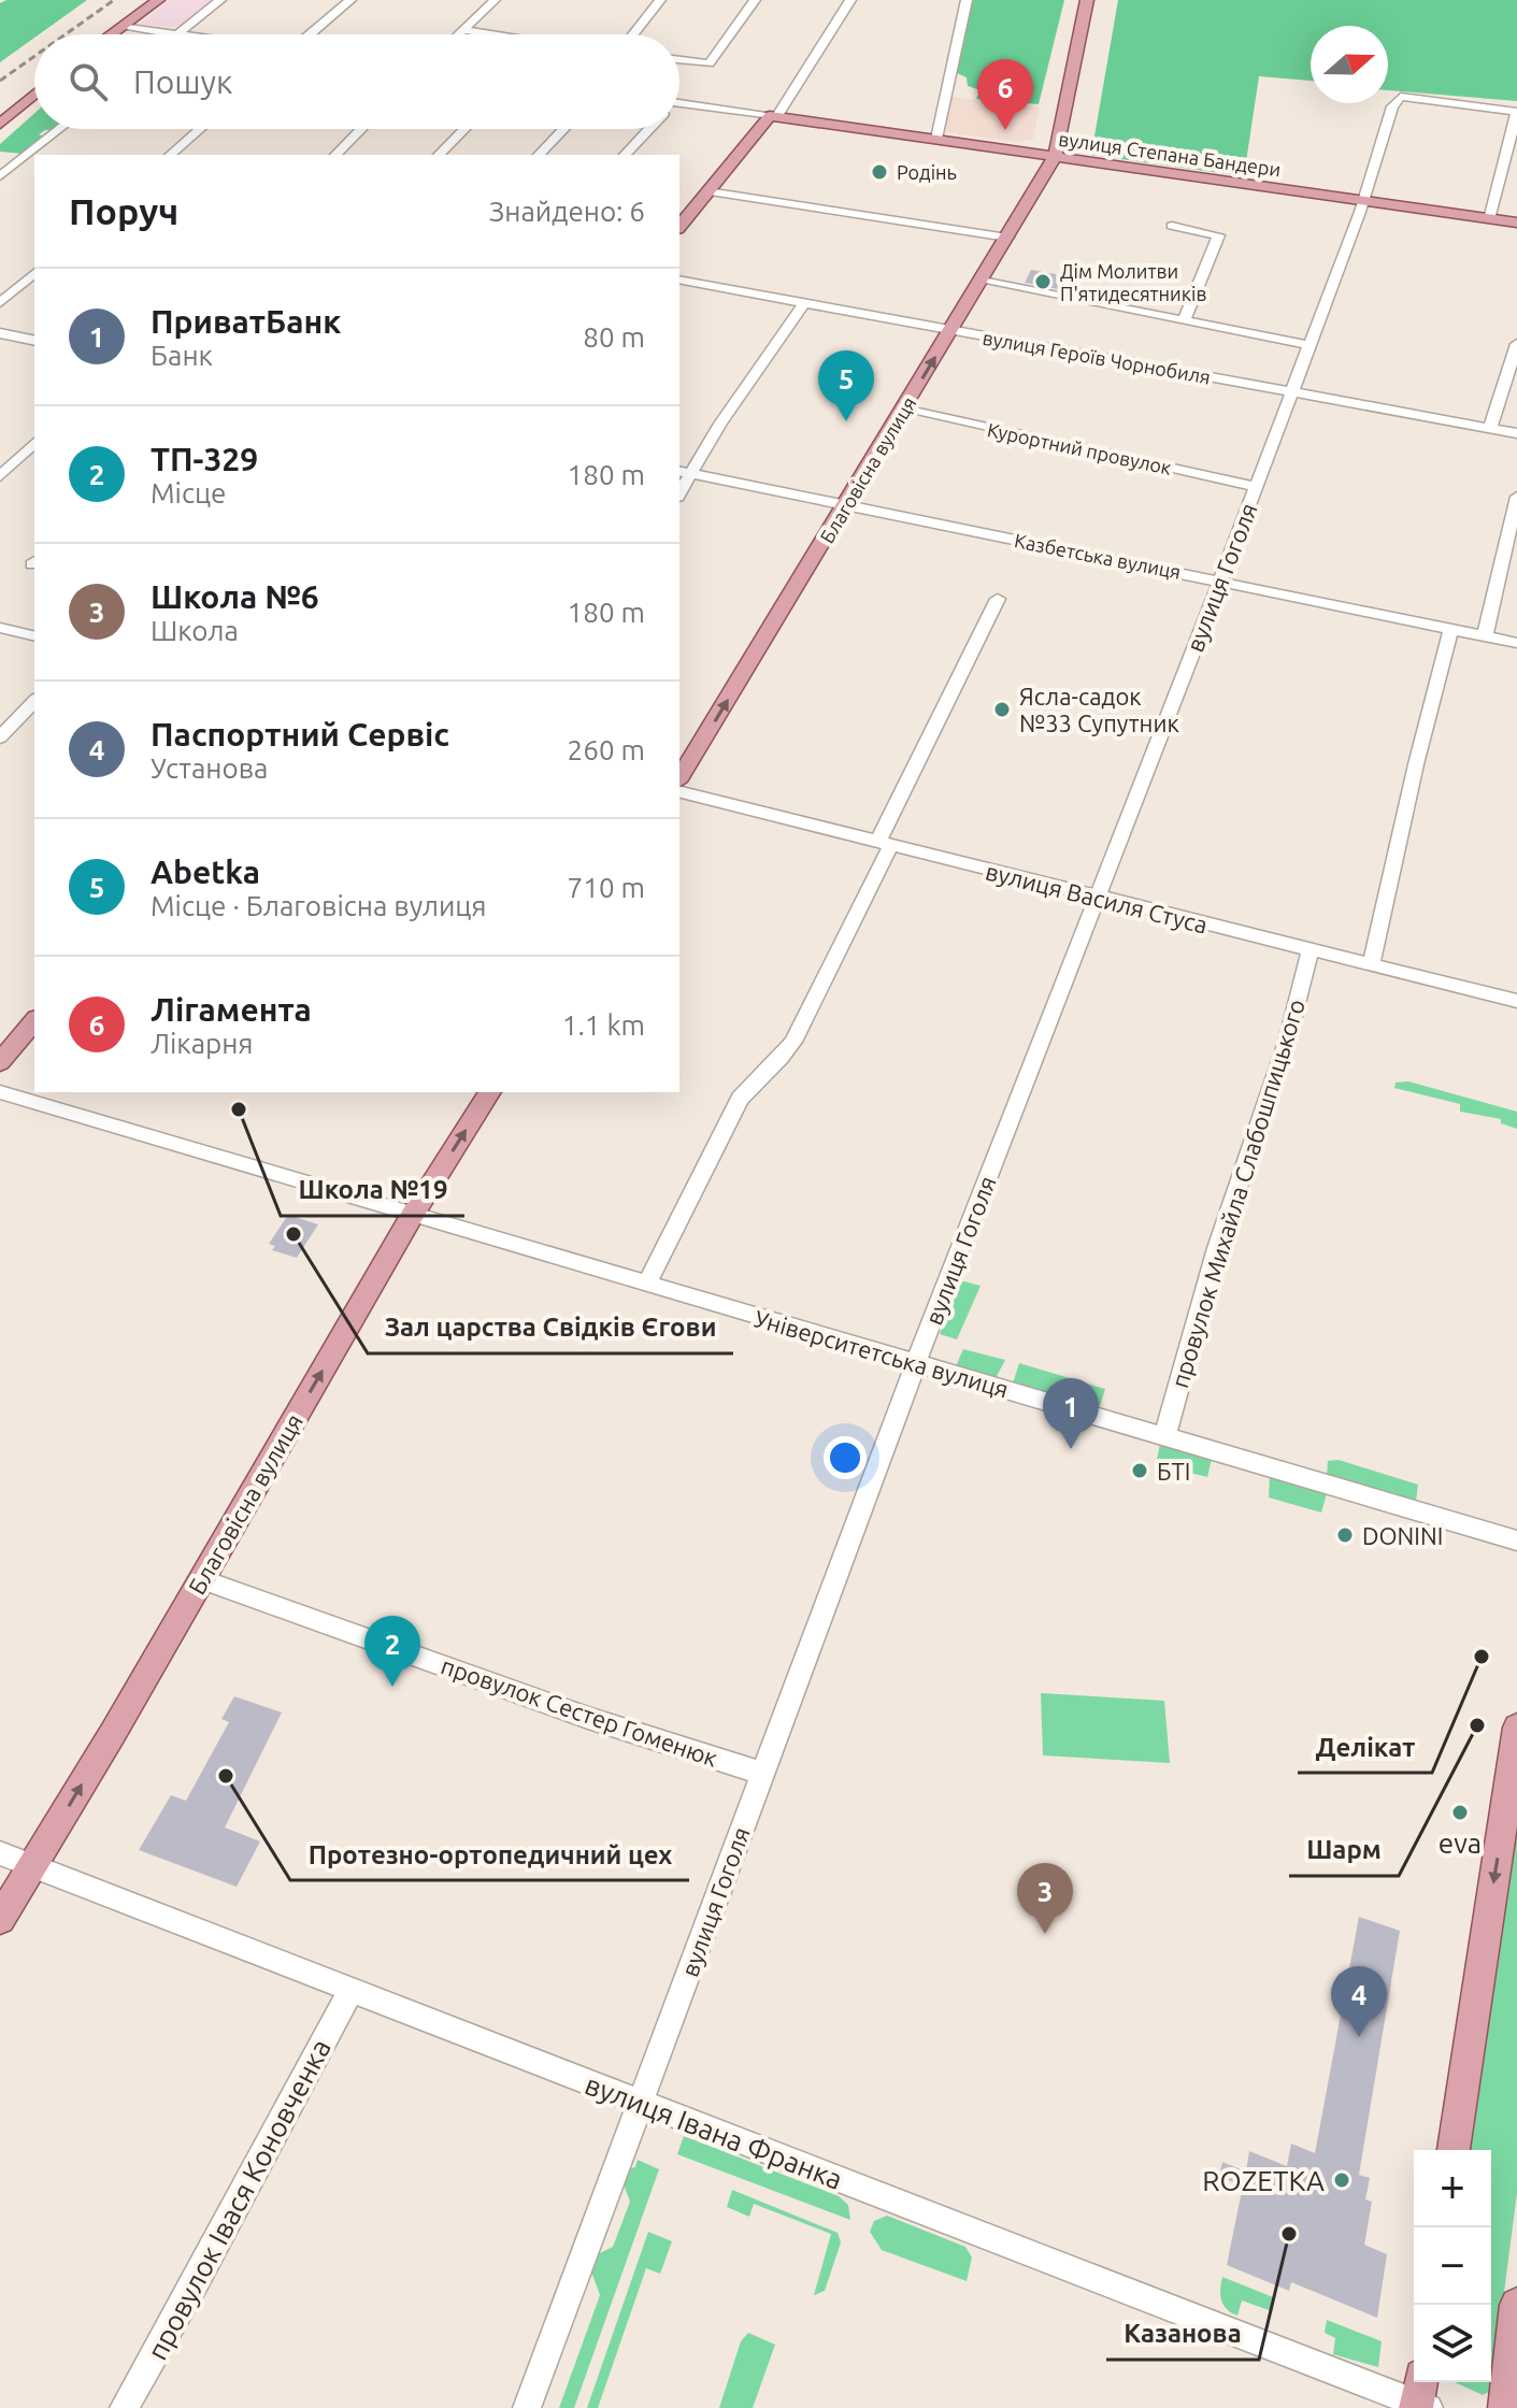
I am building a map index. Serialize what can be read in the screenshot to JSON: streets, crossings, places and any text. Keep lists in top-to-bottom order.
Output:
{
  "streets": {
    "main road": ["вулиця Степана Бандери", "Благовісна вулиця"],
    "street": [
      "вулиця Героїв Чорнобиля",
      "Курортний провулок",
      "Казбетська вулиця",
      "вулиця Гоголя",
      "вулиця Василя Стуса",
      "провулок Михайла Слабошпицького",
      "Університетська вулиця",
      "провулок Сестер Гоменюк",
      "вулиця Івана Франка",
      "провулок Івася Коновченка"
    ]
  },
  "crossings": [
    ["вулиця Степана Бандери", "Благовісна вулиця"],
    ["вулиця Степана Бандери", "вулиця Гоголя"],
    ["вулиця Героїв Чорнобиля", "Благовісна вулиця"],
    ["вулиця Героїв Чорнобиля", "вулиця Гоголя"],
    ["Курортний провулок", "Благовісна вулиця"],
    ["Курортний провулок", "вулиця Гоголя"],
    ["Благовісна вулиця", "Казбетська вулиця"],
    ["Благовісна вулиця", "Університетська вулиця"],
    ["Благовісна вулиця", "провулок Сестер Гоменюк"],
    ["Благовісна вулиця", "вулиця Івана Франка"],
    ["Казбетська вулиця", "вулиця Гоголя"],
    ["вулиця Гоголя", "вулиця Василя Стуса"],
    ["вулиця Гоголя", "Університетська вулиця"],
    ["вулиця Гоголя", "провулок Сестер Гоменюк"],
    ["вулиця Гоголя", "вулиця Івана Франка"],
    ["вулиця Василя Стуса", "провулок Михайла Слабошпицького"],
    ["провулок Михайла Слабошпицького", "Університетська вулиця"],
    ["вулиця Івана Франка", "провулок Івася Коновченка"]
  ],
  "one_way": ["Благовісна вулиця"],
  "places": [
    "Родінь",
    "Дім Молитви П'ятидесятників",
    "Ясла-садок №33 Супутник",
    "Школа №19",
    "Зал царства Свідків Єгови",
    "БТІ",
    "DONINI",
    "Делікат",
    "Шарм",
    "Протезно-ортопедичний цех",
    "eva",
    "ROZETKA",
    "Казанова"
  ],
  "north": "right",
  "page": {
    "search": "Пошук",
    "pins": [
      "6",
      "5",
      "1",
      "2",
      "3",
      "4"
    ],
    "heading": ["Поруч", "Знайдено: 6"],
    "list": [
      {
        "mark": "1",
        "name": "ПриватБанк",
        "note": "Банк",
        "value": "80 m"
      },
      {
        "mark": "2",
        "name": "ТП-329",
        "note": "Місце",
        "value": "180 m"
      },
      {
        "mark": "3",
        "name": "Школа №6",
        "note": "Школа",
        "value": "180 m"
      },
      {
        "mark": "4",
        "name": "Паспортний Сервіс",
        "note": "Установа",
        "value": "260 m"
      },
      {
        "mark": "5",
        "name": "Abetka",
        "note": "Місце · Благовісна вулиця",
        "value": "710 m"
      },
      {
        "mark": "6",
        "name": "Лігамента",
        "note": "Лікарня",
        "value": "1.1 km"
      }
    ],
    "map_buttons": ["+", "−"]
  }
}
